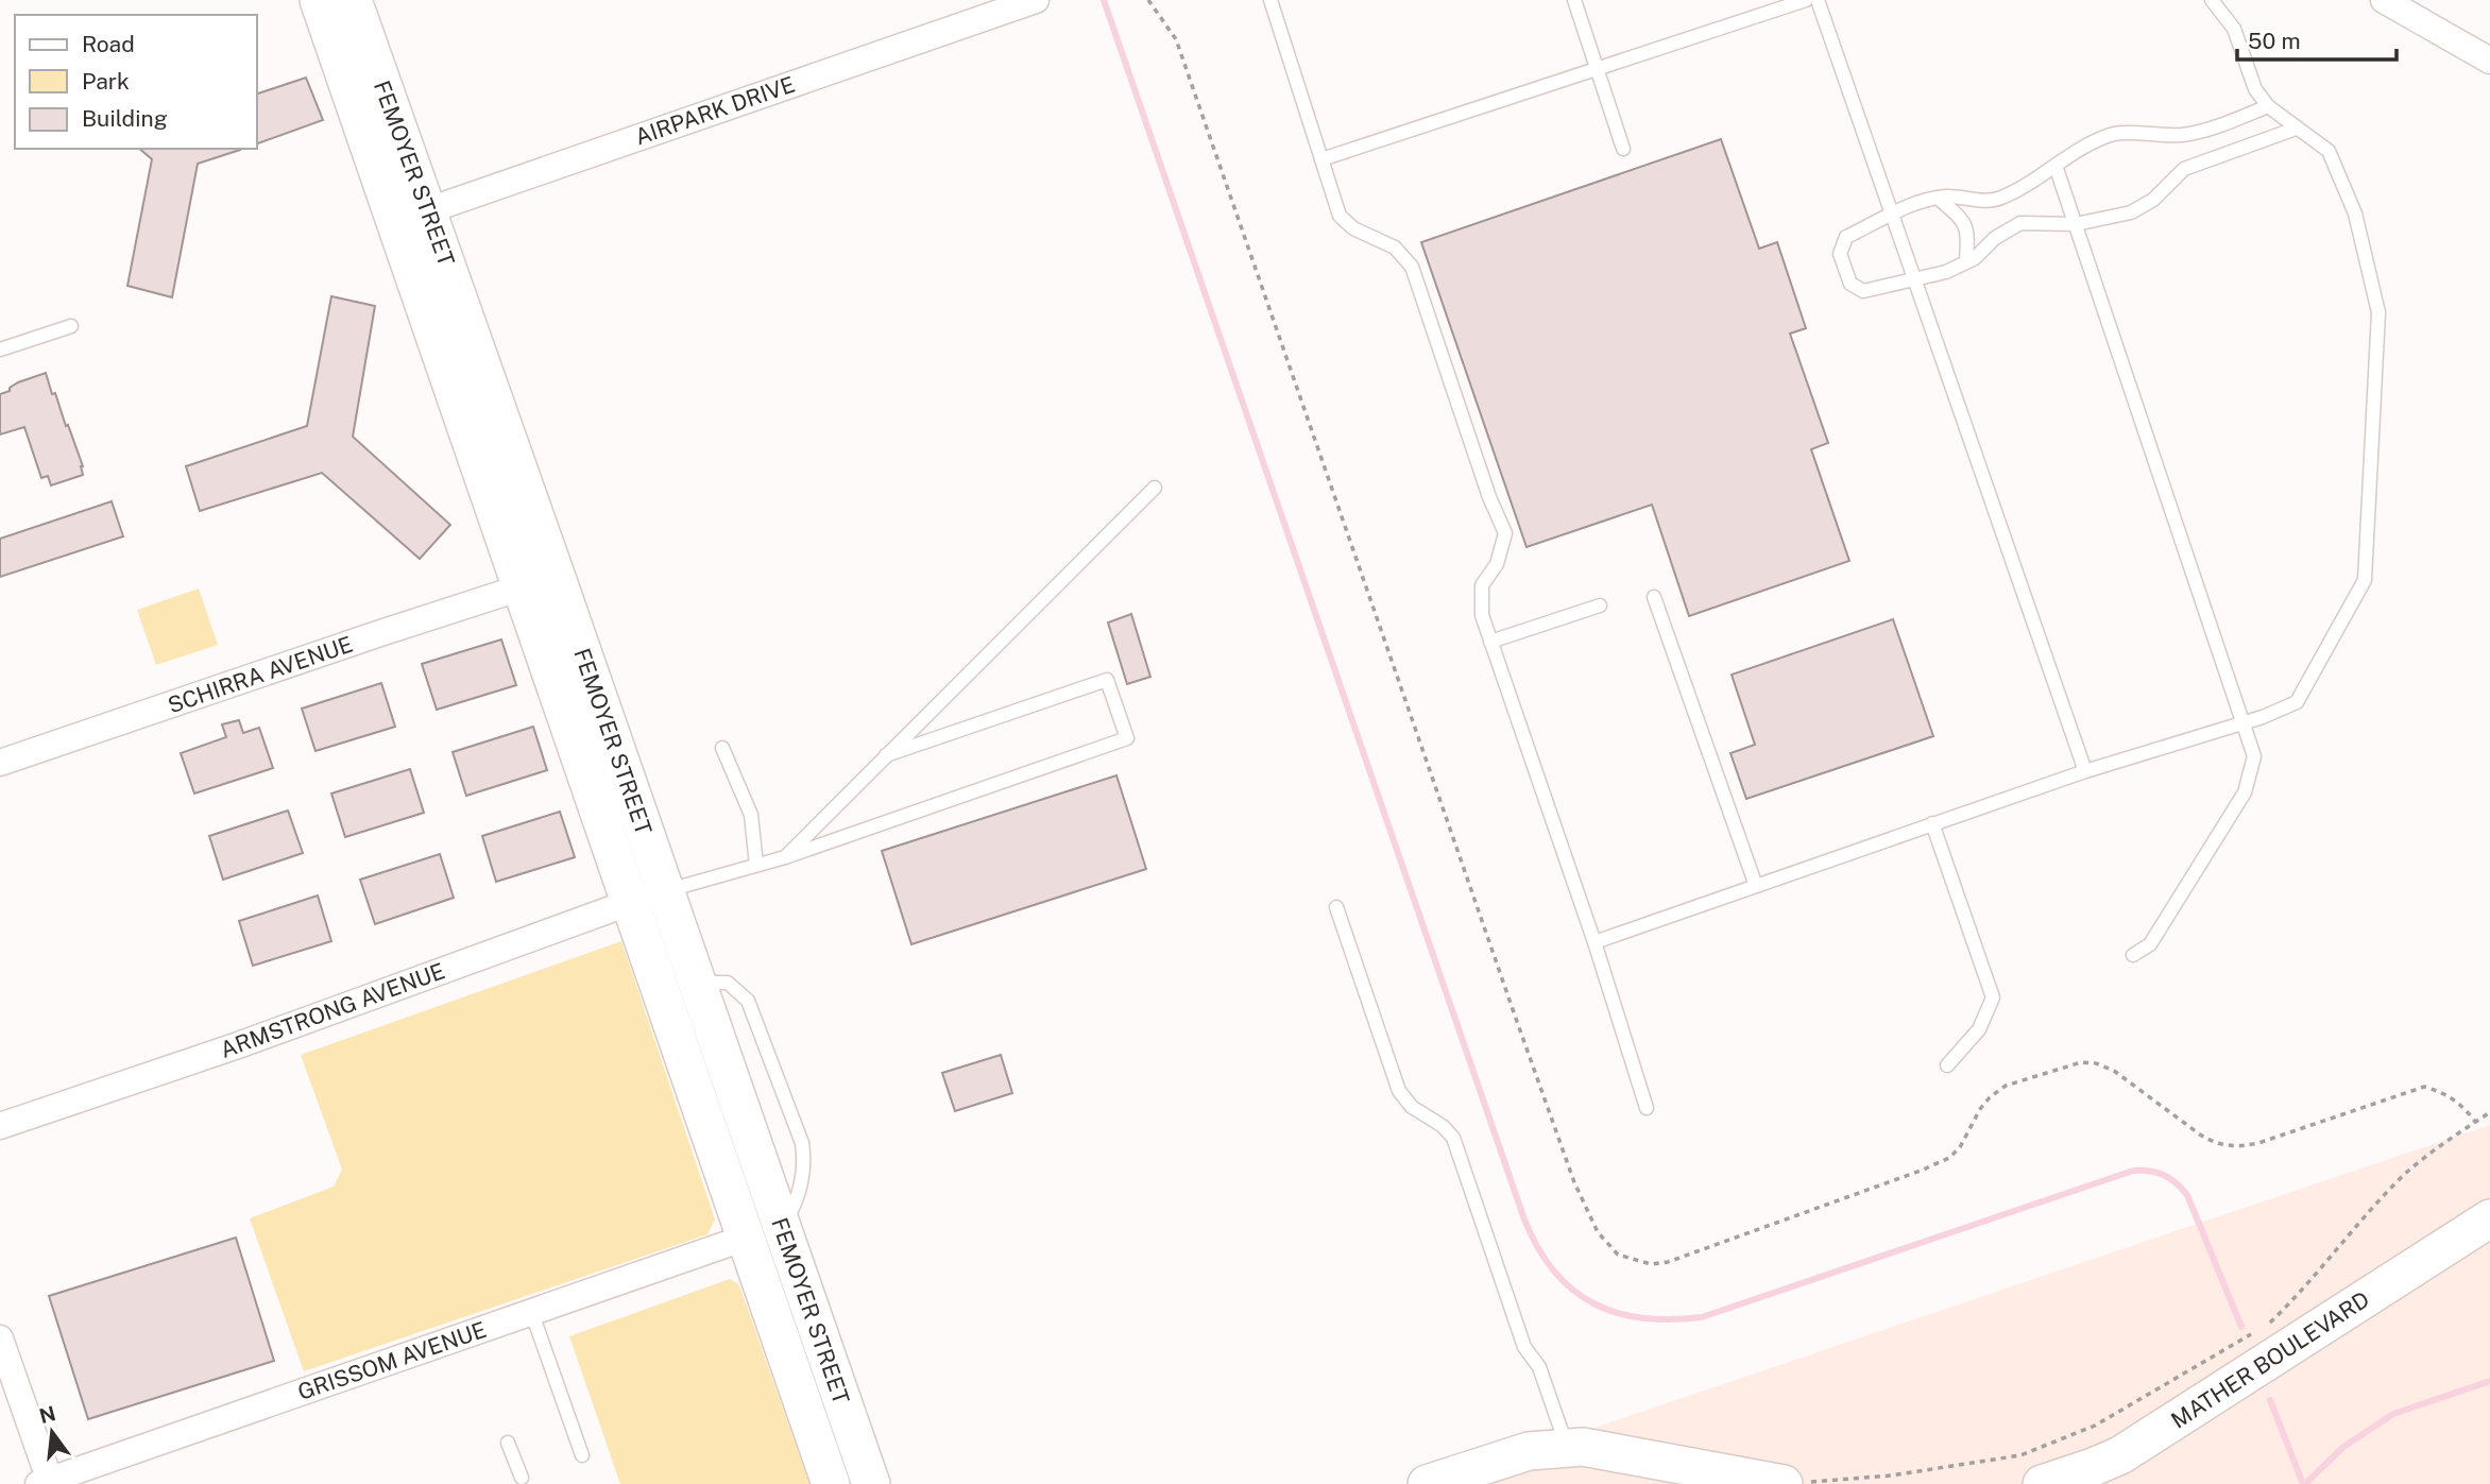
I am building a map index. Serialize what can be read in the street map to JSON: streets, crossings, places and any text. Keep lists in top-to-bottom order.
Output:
{
  "streets": {
    "street": [
      "AIRPARK DRIVE",
      "FEMOYER STREET",
      "SCHIRRA AVENUE",
      "ARMSTRONG AVENUE",
      "MATHER BOULEVARD",
      "GRISSOM AVENUE"
    ]
  },
  "crossings": [
    ["AIRPARK DRIVE", "FEMOYER STREET"],
    ["FEMOYER STREET", "SCHIRRA AVENUE"],
    ["FEMOYER STREET", "ARMSTRONG AVENUE"],
    ["FEMOYER STREET", "GRISSOM AVENUE"]
  ],
  "legend": ["Road", "Park", "Building"],
  "scale_bar": "50 m",
  "north": "top"
}
